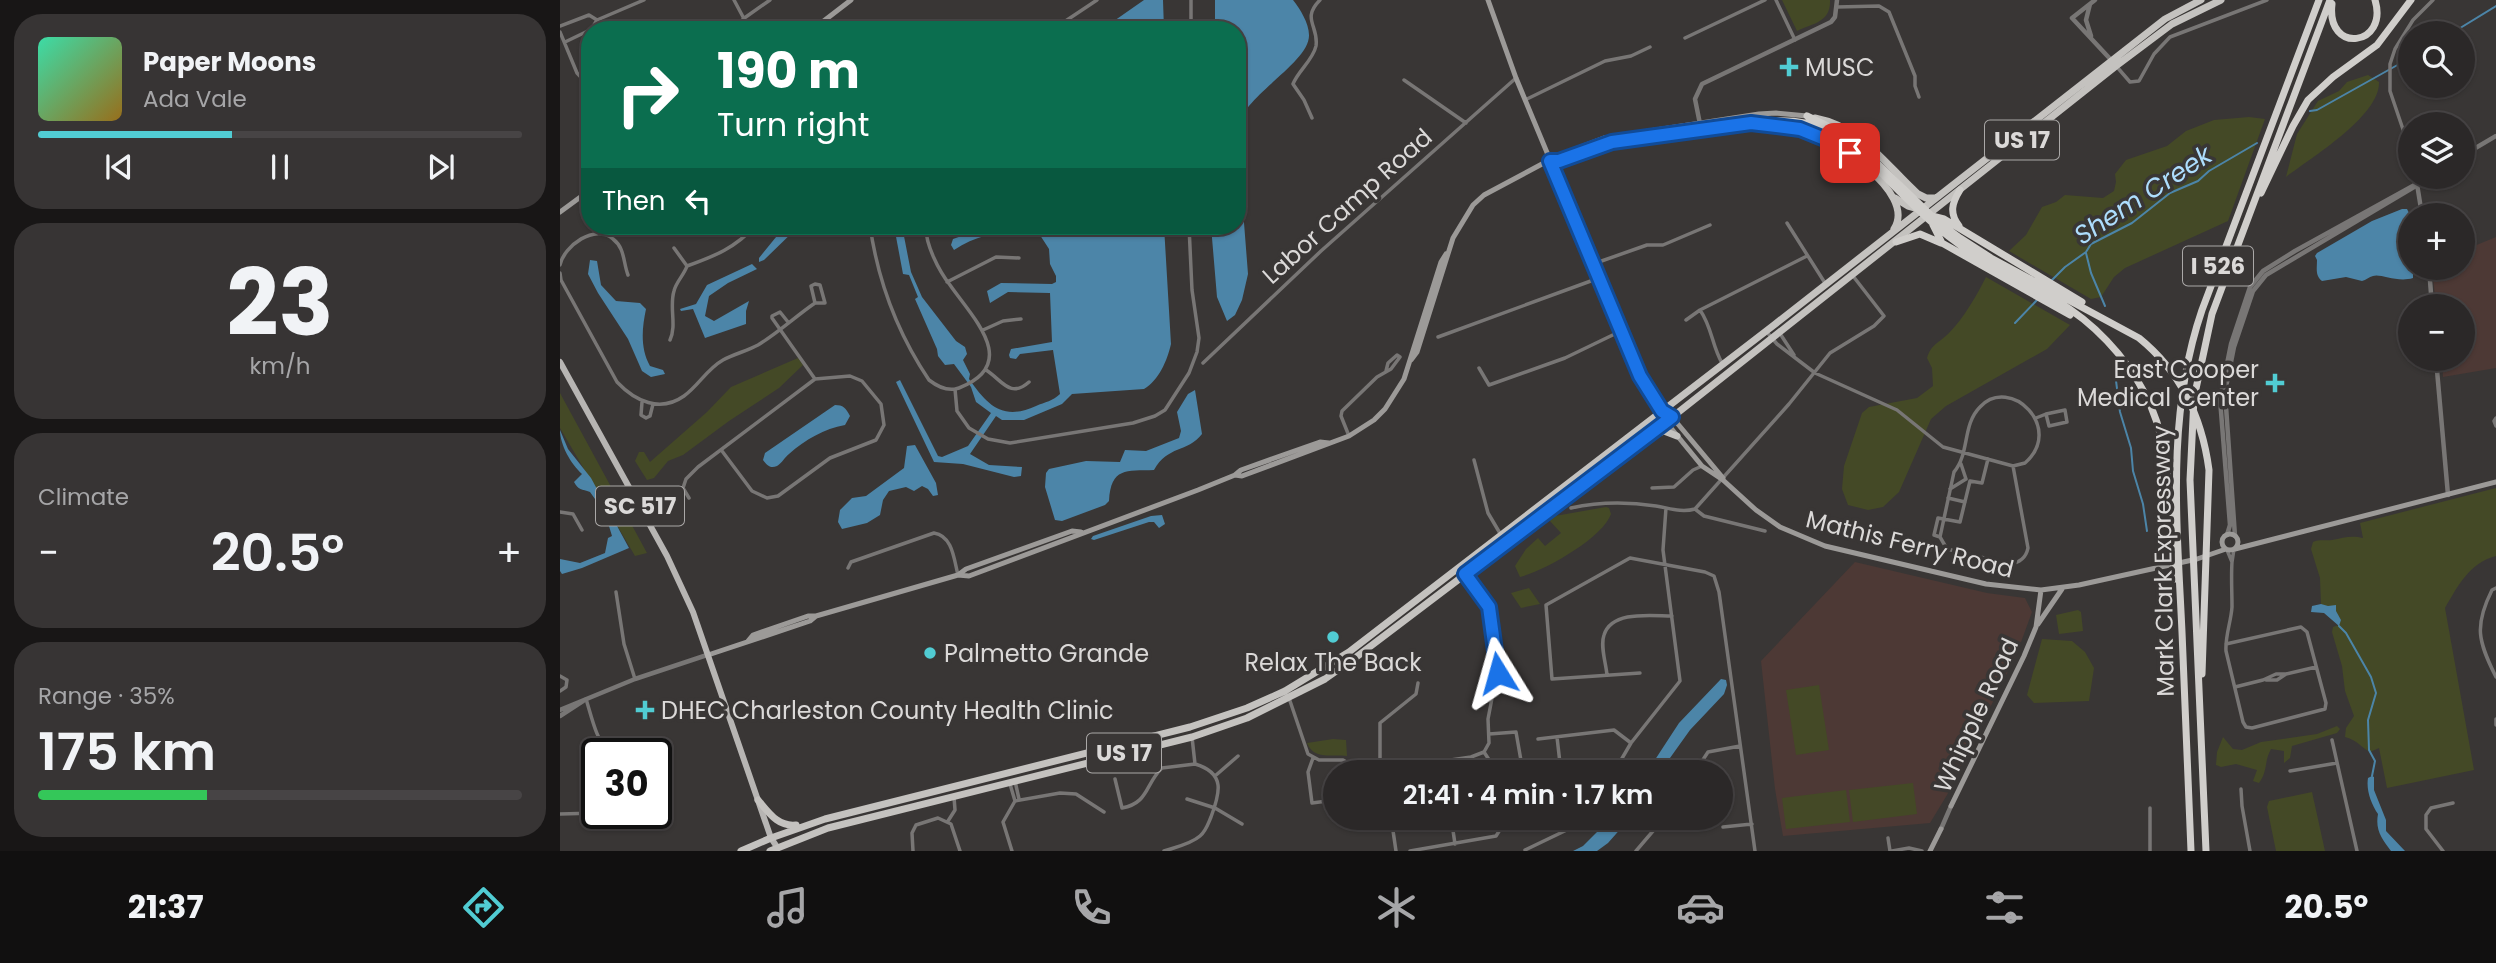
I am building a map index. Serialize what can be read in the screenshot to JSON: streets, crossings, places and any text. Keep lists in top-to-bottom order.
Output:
{
  "streets": {
    "highway": ["US 17", "I 526", "Mark Clark Expressway"],
    "main road": ["SC 517", "Mathis Ferry Road", "Whipple Road"],
    "street": ["Labor Camp Road"]
  },
  "crossings": [
    ["US 17", "SC 517"],
    ["US 17", "Mathis Ferry Road"],
    ["Labor Camp Road", "Mathis Ferry Road"],
    ["Mathis Ferry Road", "Whipple Road"]
  ],
  "water": ["Shem Creek"],
  "places": {
    "health": ["MUSC", "East Cooper Medical Center", "DHEC Charleston County Health Clinic"],
    "other": ["Relax The Back", "Palmetto Grande"]
  },
  "page": {
    "map_buttons": ["+", "−"],
    "turn": ["190 m", "Turn right"],
    "song": ["Paper Moons", "Ada Vale"],
    "then": "Then",
    "tile": [
      ["23", "km/h"],
      "Climate",
      ["Range · 35%", "175 km"]
    ],
    "heat": ["−", "20.5°", "+"],
    "limit": "30",
    "trip": "21:41 · 4 min · 1.7 km",
    "tabs": ["21:37", "20.5°"]
  }
}
